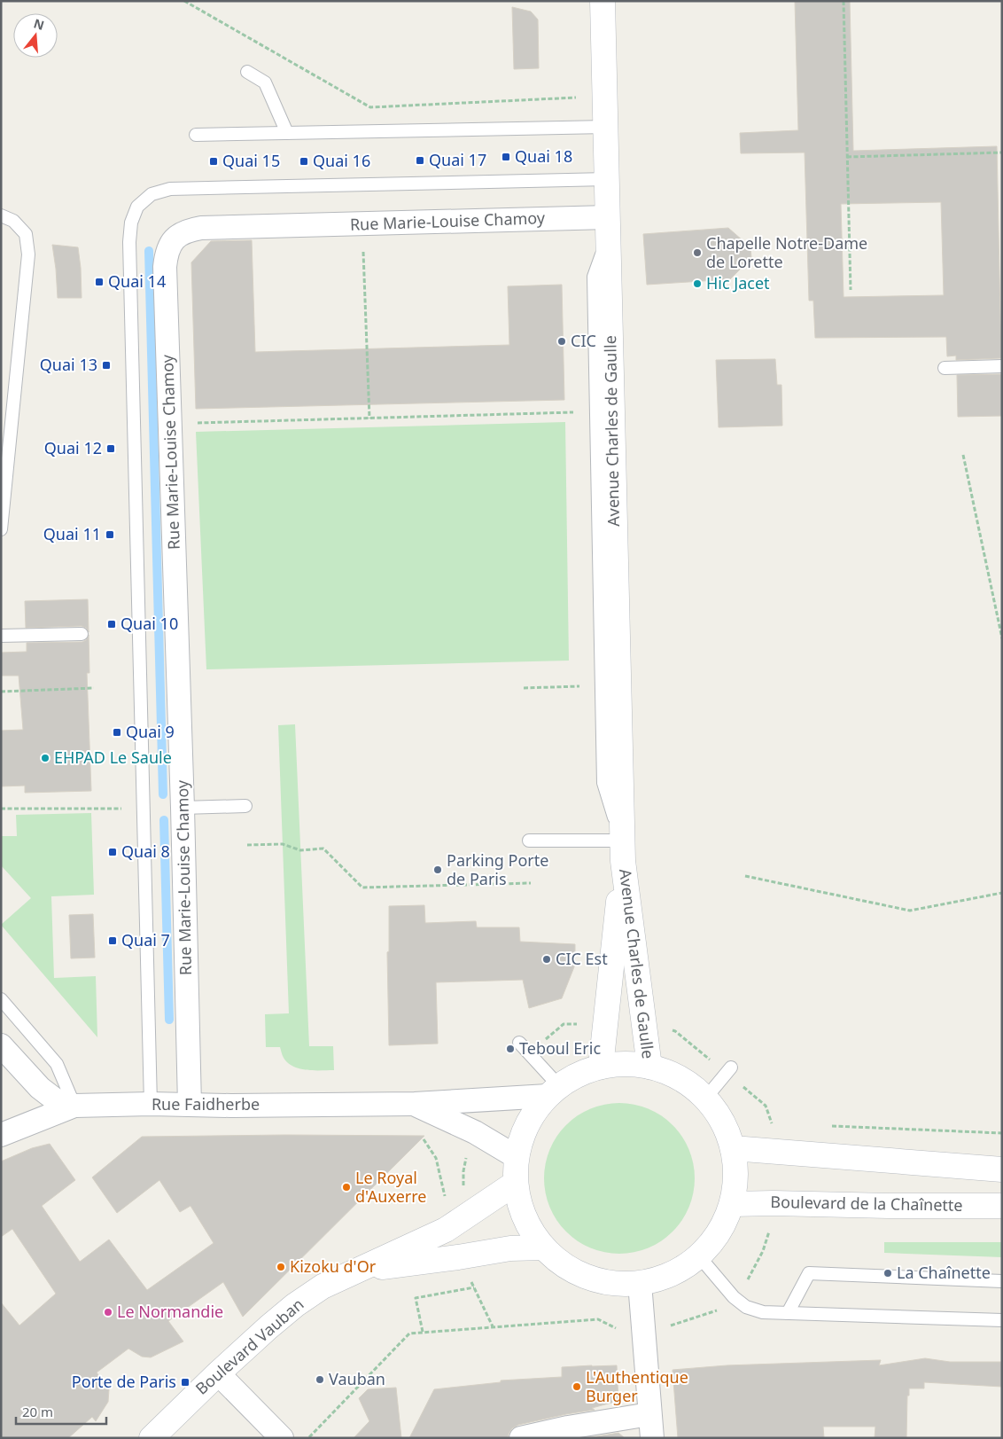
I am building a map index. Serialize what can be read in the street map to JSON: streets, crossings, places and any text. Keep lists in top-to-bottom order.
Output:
{
  "streets": {
    "main road": ["Avenue Charles de Gaulle", "Boulevard de la Chaînette", "Boulevard Vauban"],
    "street": ["Rue Marie-Louise Chamoy", "Rue Faidherbe"]
  },
  "crossings": [
    ["Rue Marie-Louise Chamoy", "Avenue Charles de Gaulle"],
    ["Rue Marie-Louise Chamoy", "Rue Faidherbe"]
  ],
  "places": {
    "transit": [
      "Quai 18",
      "Quai 17",
      "Quai 15",
      "Quai 16",
      "Quai 14",
      "Quai 13",
      "Quai 12",
      "Quai 11",
      "Quai 10",
      "Quai 9",
      "Quai 8",
      "Quai 7",
      "Porte de Paris"
    ],
    "other": [
      "Chapelle Notre-Dame de Lorette",
      "Hic Jacet",
      "CIC",
      "EHPAD Le Saule",
      "Parking Porte de Paris",
      "CIC Est",
      "Teboul Eric",
      "Le Royal d'Auxerre",
      "Kizoku d'Or",
      "La Chaînette",
      "Le Normandie",
      "Vauban",
      "L'Authentique Burger"
    ]
  },
  "scale_bar": "20 m",
  "north": "top"
}
